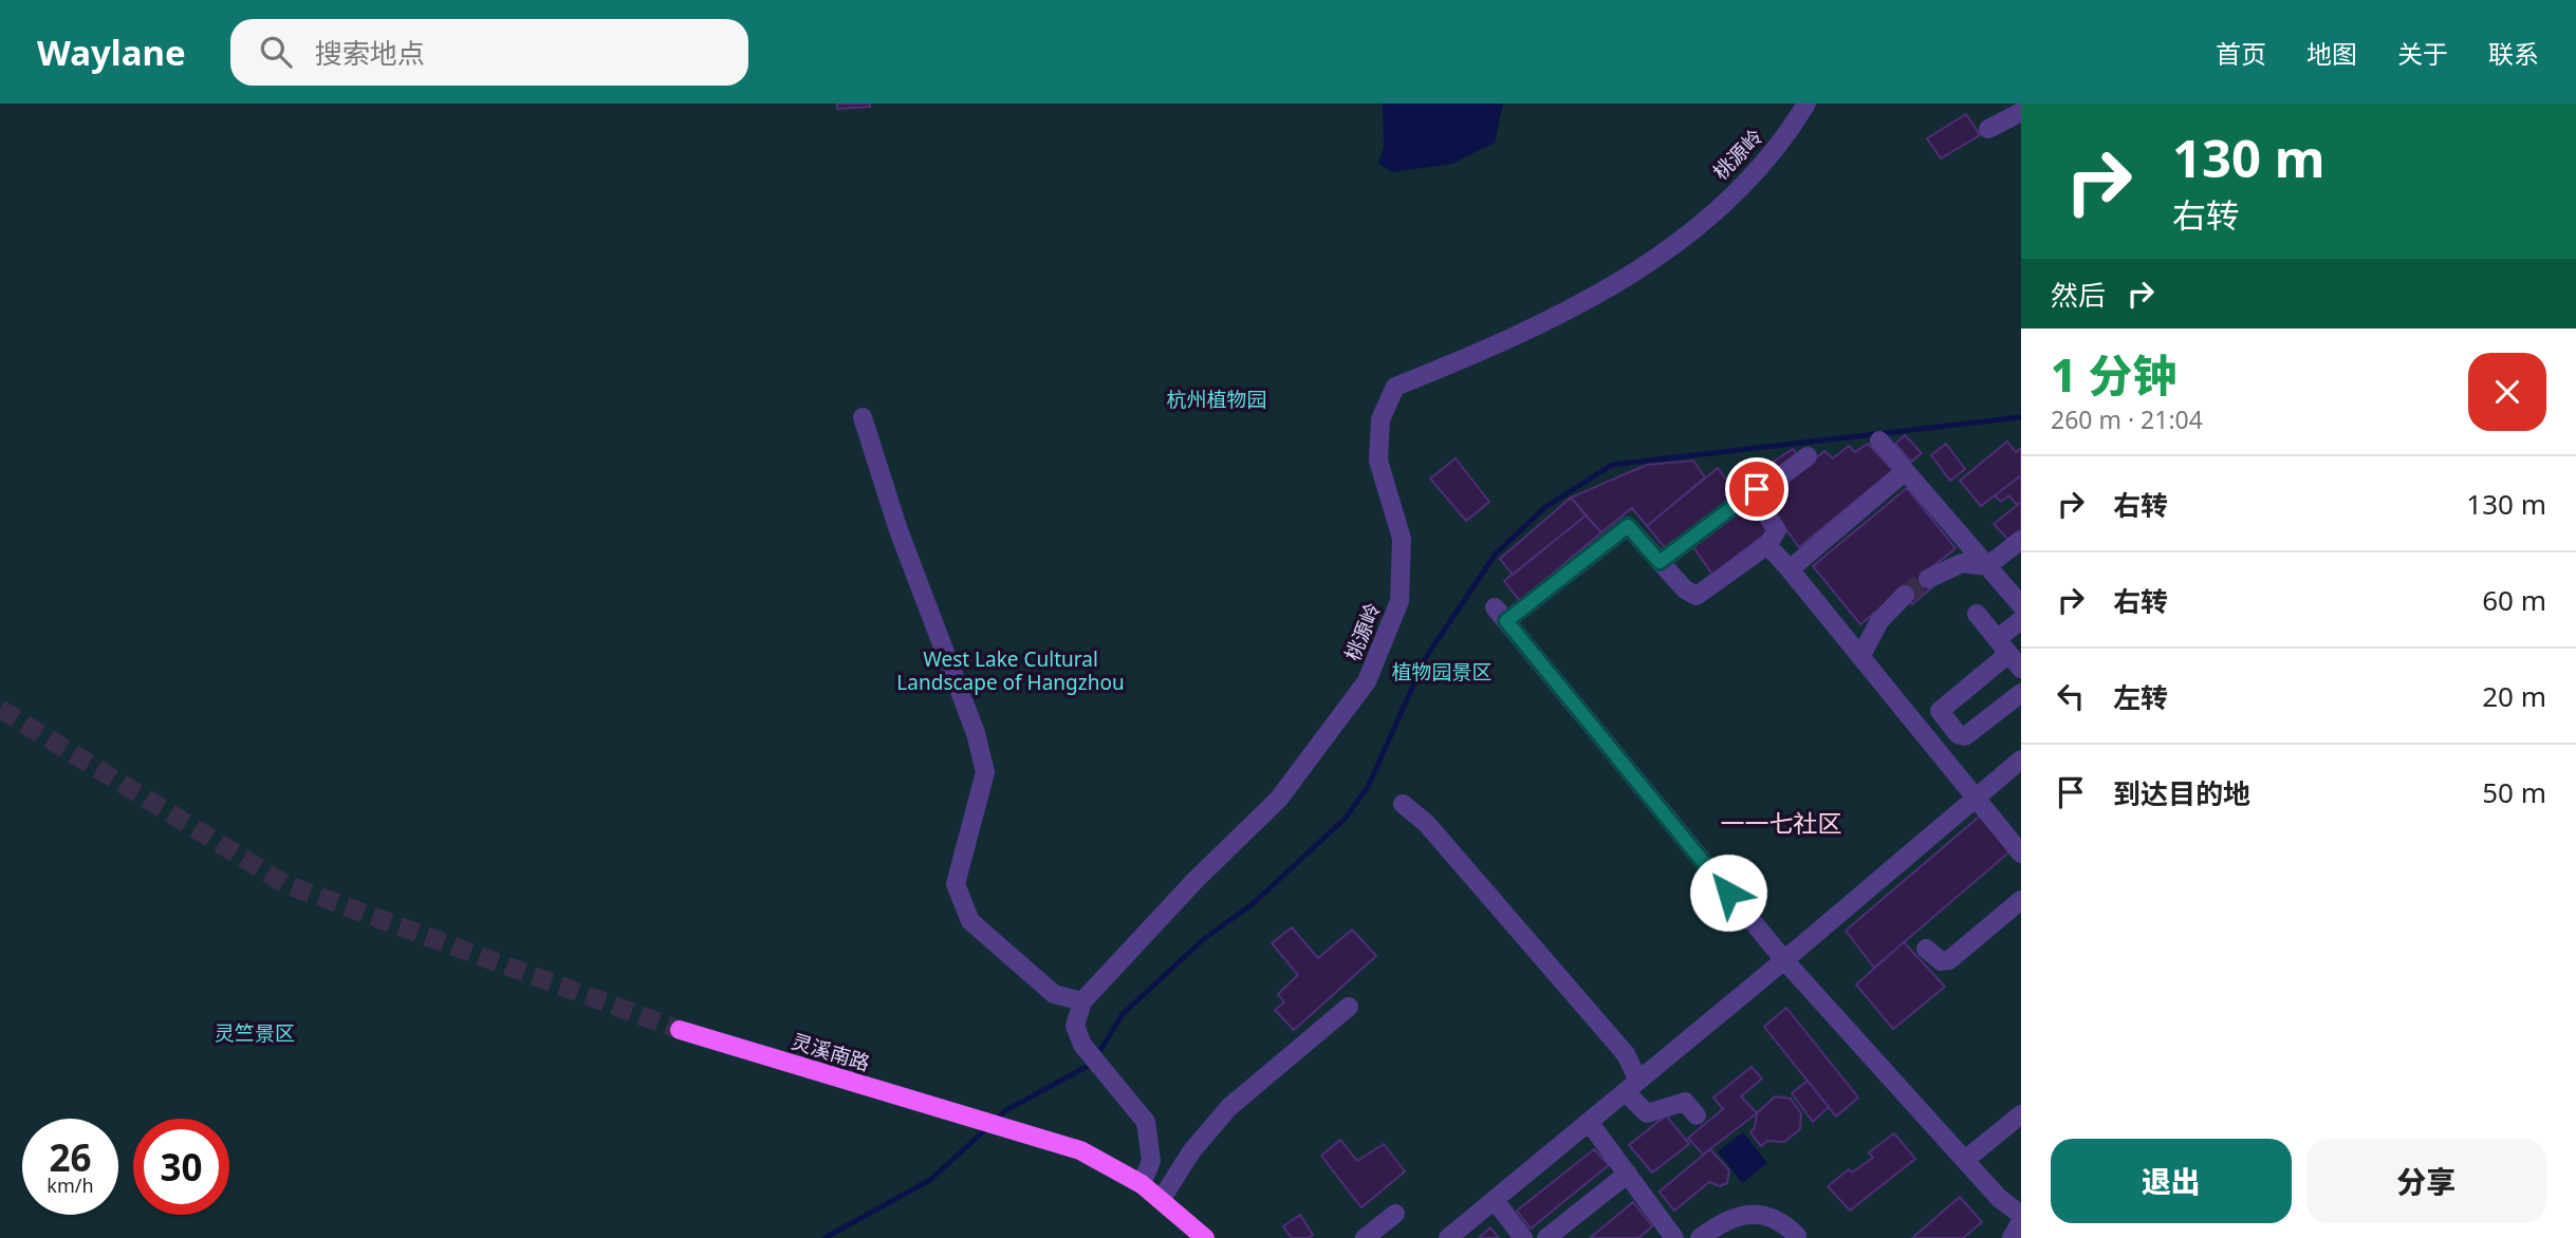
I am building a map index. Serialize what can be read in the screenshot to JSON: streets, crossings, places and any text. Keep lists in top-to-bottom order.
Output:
{
  "streets": {
    "main road": ["灵溪南路"],
    "street": ["桃源岭"]
  },
  "districts": ["一一七社区"],
  "parks": [
    "杭州植物园",
    "West Lake Cultural Landscape of Hangzhou",
    "植物园景区",
    "灵竺景区"
  ],
  "page": {
    "header": "Waylane",
    "search": "搜索地点",
    "nav": [
      "首页",
      "地图",
      "关于",
      "联系"
    ],
    "turn": ["130 m", "右转"],
    "then": "然后",
    "heading": ["1 分钟", "260 m · 21:04"],
    "list": [
      {
        "name": "右转",
        "value": "130 m"
      },
      {
        "name": "右转",
        "value": "60 m"
      },
      {
        "name": "左转",
        "value": "20 m"
      },
      {
        "name": "到达目的地",
        "value": "50 m"
      }
    ],
    "speed": "26 km/h",
    "limit": "30",
    "buttons": ["退出", "分享"]
  }
}
